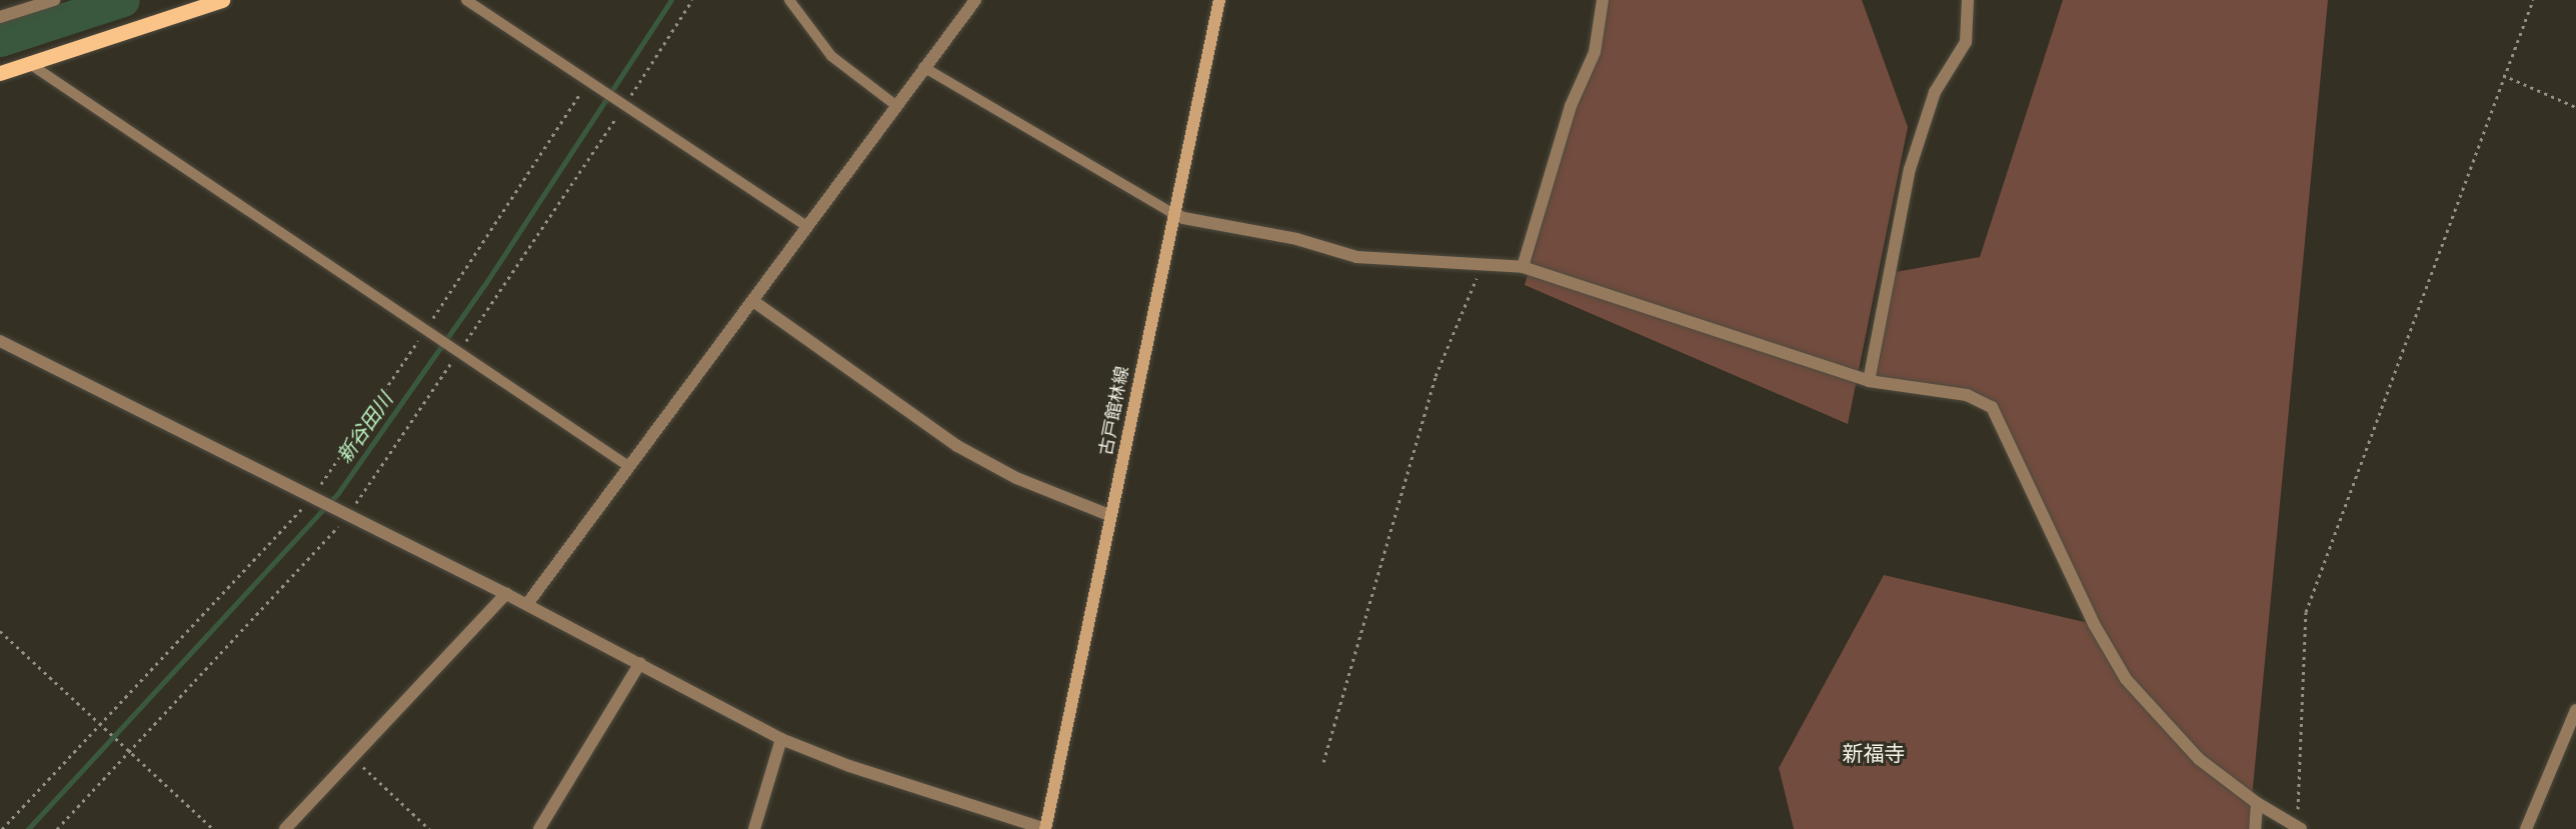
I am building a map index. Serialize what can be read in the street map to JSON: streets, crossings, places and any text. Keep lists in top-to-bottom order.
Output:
{
  "streets": {
    "main road": ["古戸館林線"]
  },
  "districts": ["新福寺"],
  "water": ["新谷田川"]
}
